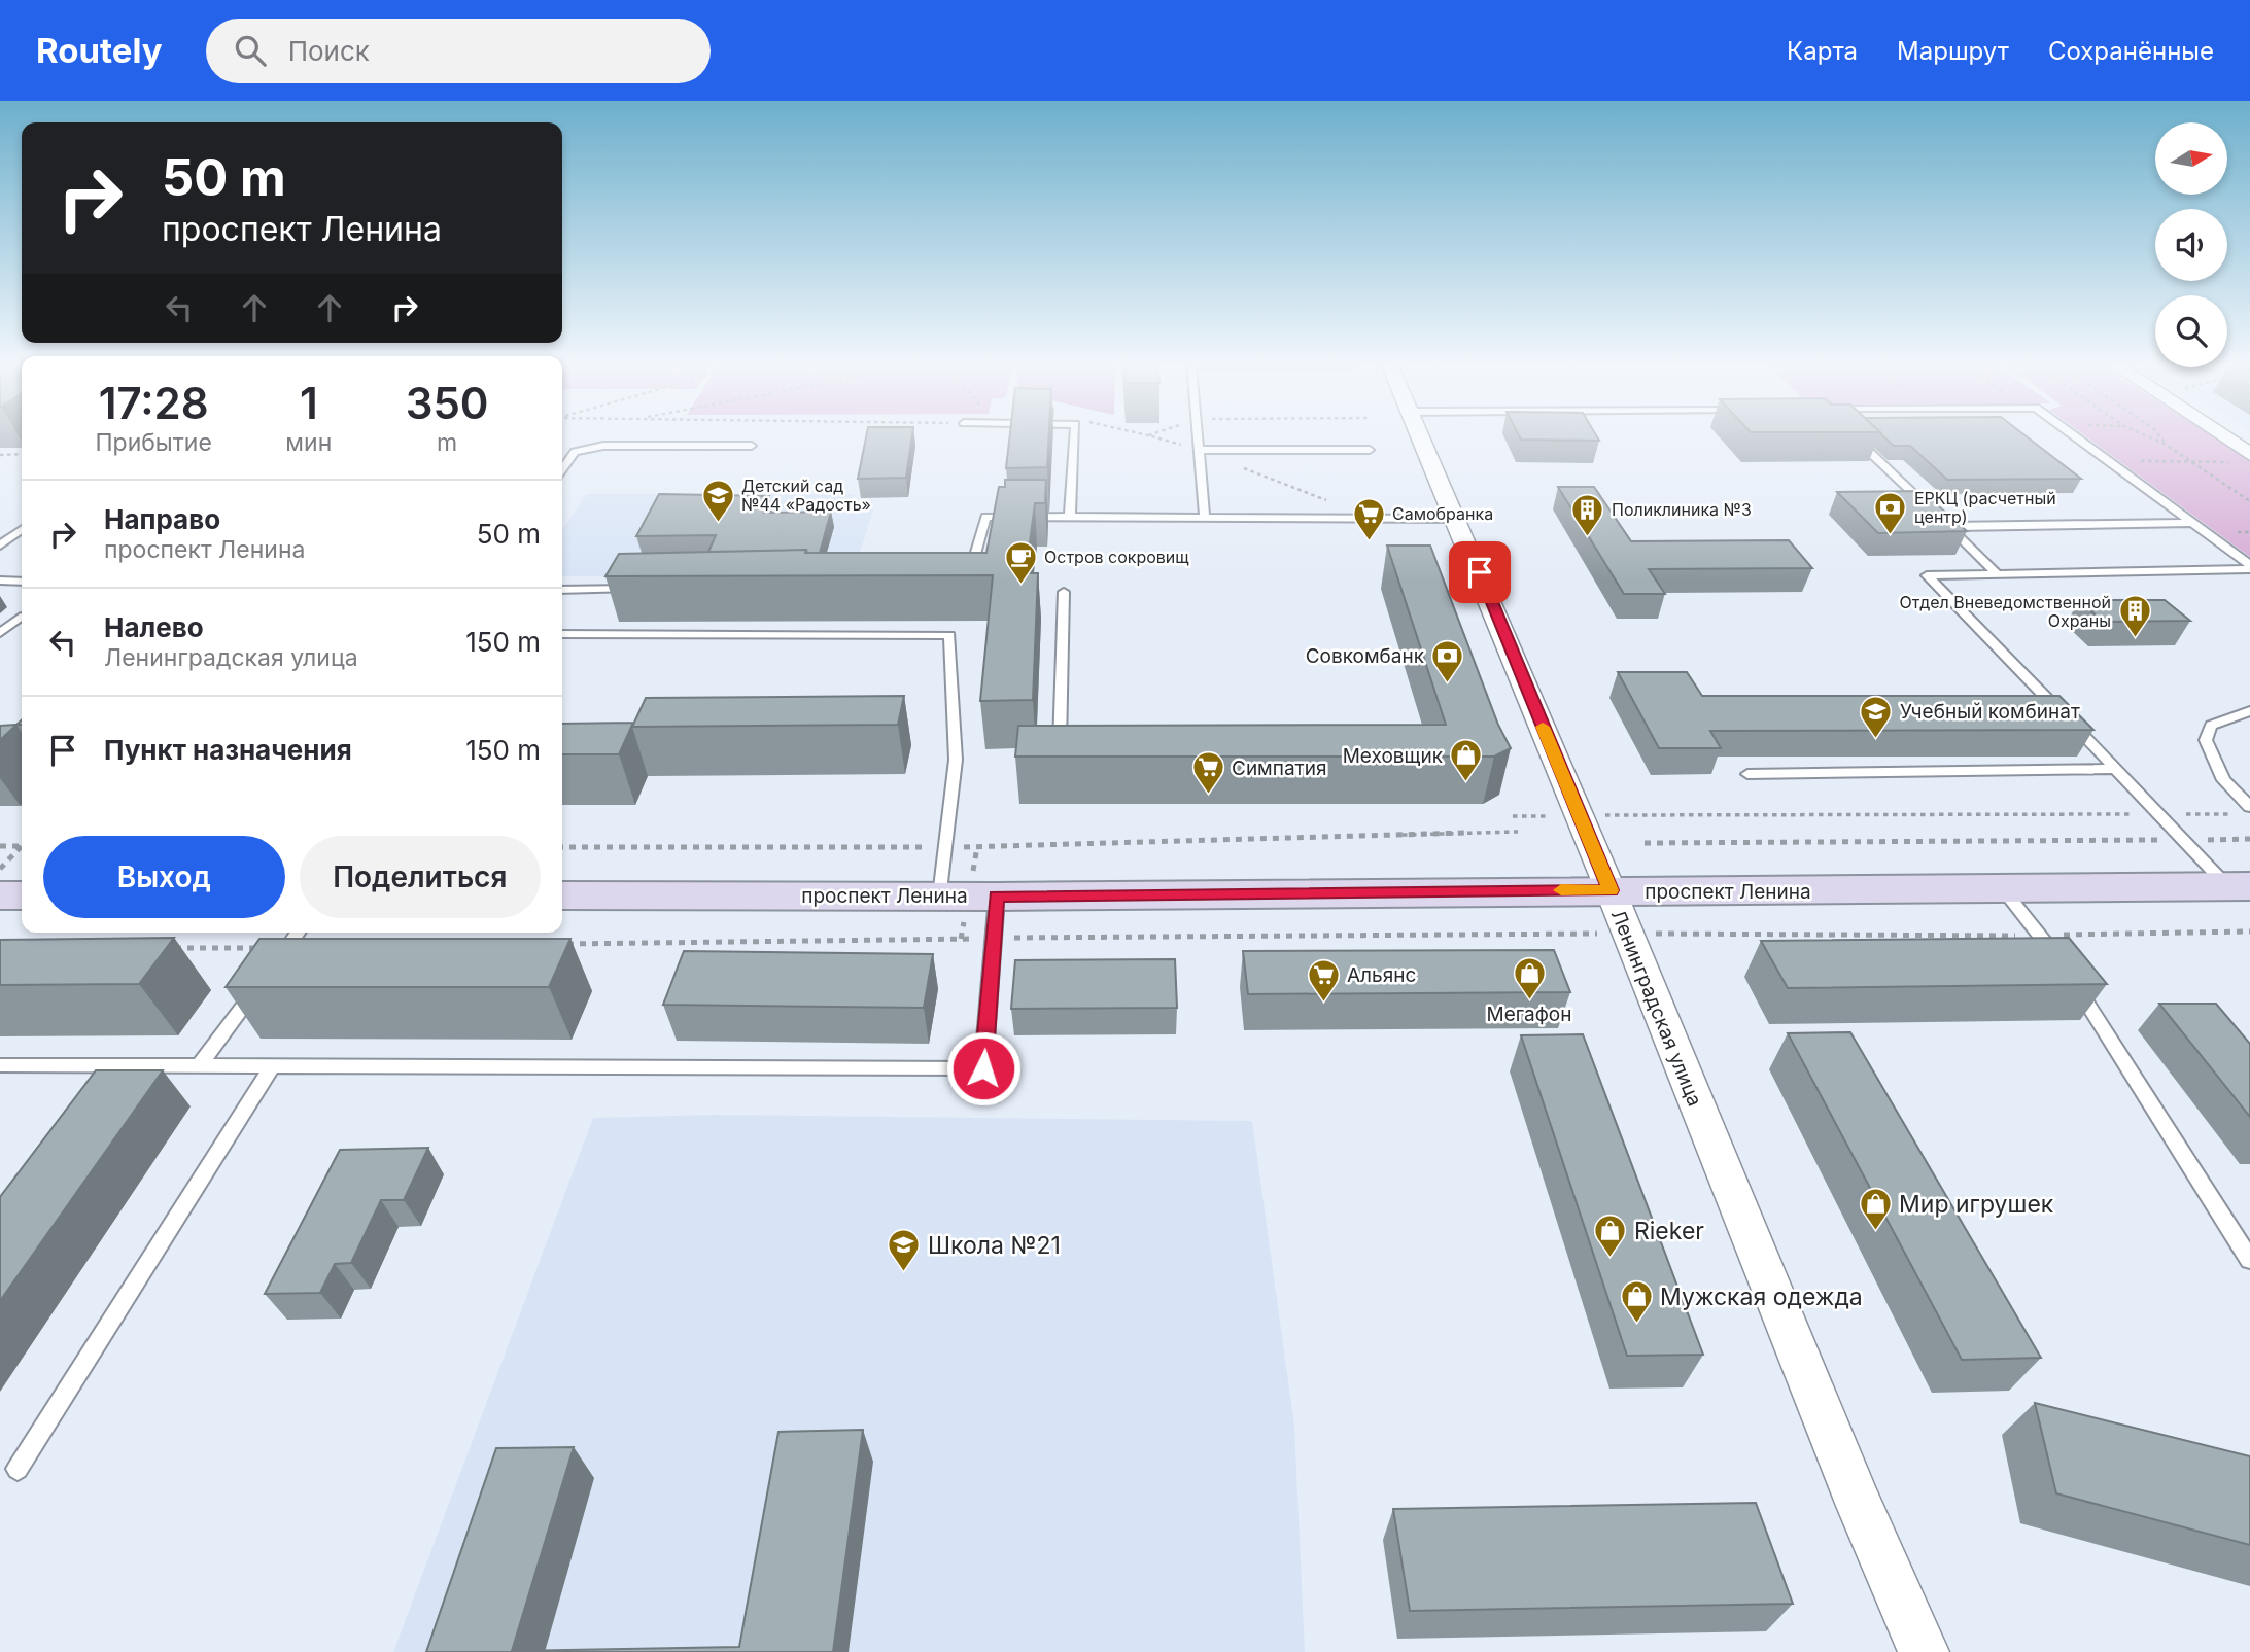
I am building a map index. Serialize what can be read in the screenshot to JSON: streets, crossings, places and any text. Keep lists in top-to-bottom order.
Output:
{
  "streets": {
    "street": ["проспект Ленина", "Ленинградская улица"]
  },
  "crossings": [
    ["проспект Ленина", "Ленинградская улица"]
  ],
  "places": {
    "school or university": ["Детский сад №44 «Радость»", "Учебный комбинат", "Школа №21"],
    "bank": ["ЕРКЦ (расчетный центр)", "Совкомбанк"],
    "building": ["Поликлиника №3", "Отдел Вневедомственной Охраны"],
    "supermarket": ["Самобранка", "Симпатия", "Альянс"],
    "cafe": ["Остров сокровищ"],
    "shop": [
      "Меховщик",
      "Мегафон",
      "Мир игрушек",
      "Rieker",
      "Мужская одежда"
    ]
  },
  "north": "right",
  "page": {
    "header": "Routely",
    "search": "Поиск",
    "nav": ["Карта", "Маршрут", "Сохранённые"],
    "turn": ["50 m", "проспект Ленина"],
    "eta": [
      "17:28",
      "Прибытие",
      "1",
      "мин",
      "350",
      "m"
    ],
    "list": [
      {
        "name": "Направо",
        "note": "проспект Ленина",
        "value": "50 m"
      },
      {
        "name": "Налево",
        "note": "Ленинградская улица",
        "value": "150 m"
      },
      {
        "name": "Пункт назначения",
        "value": "150 m"
      }
    ],
    "buttons": ["Выход", "Поделиться"]
  }
}
